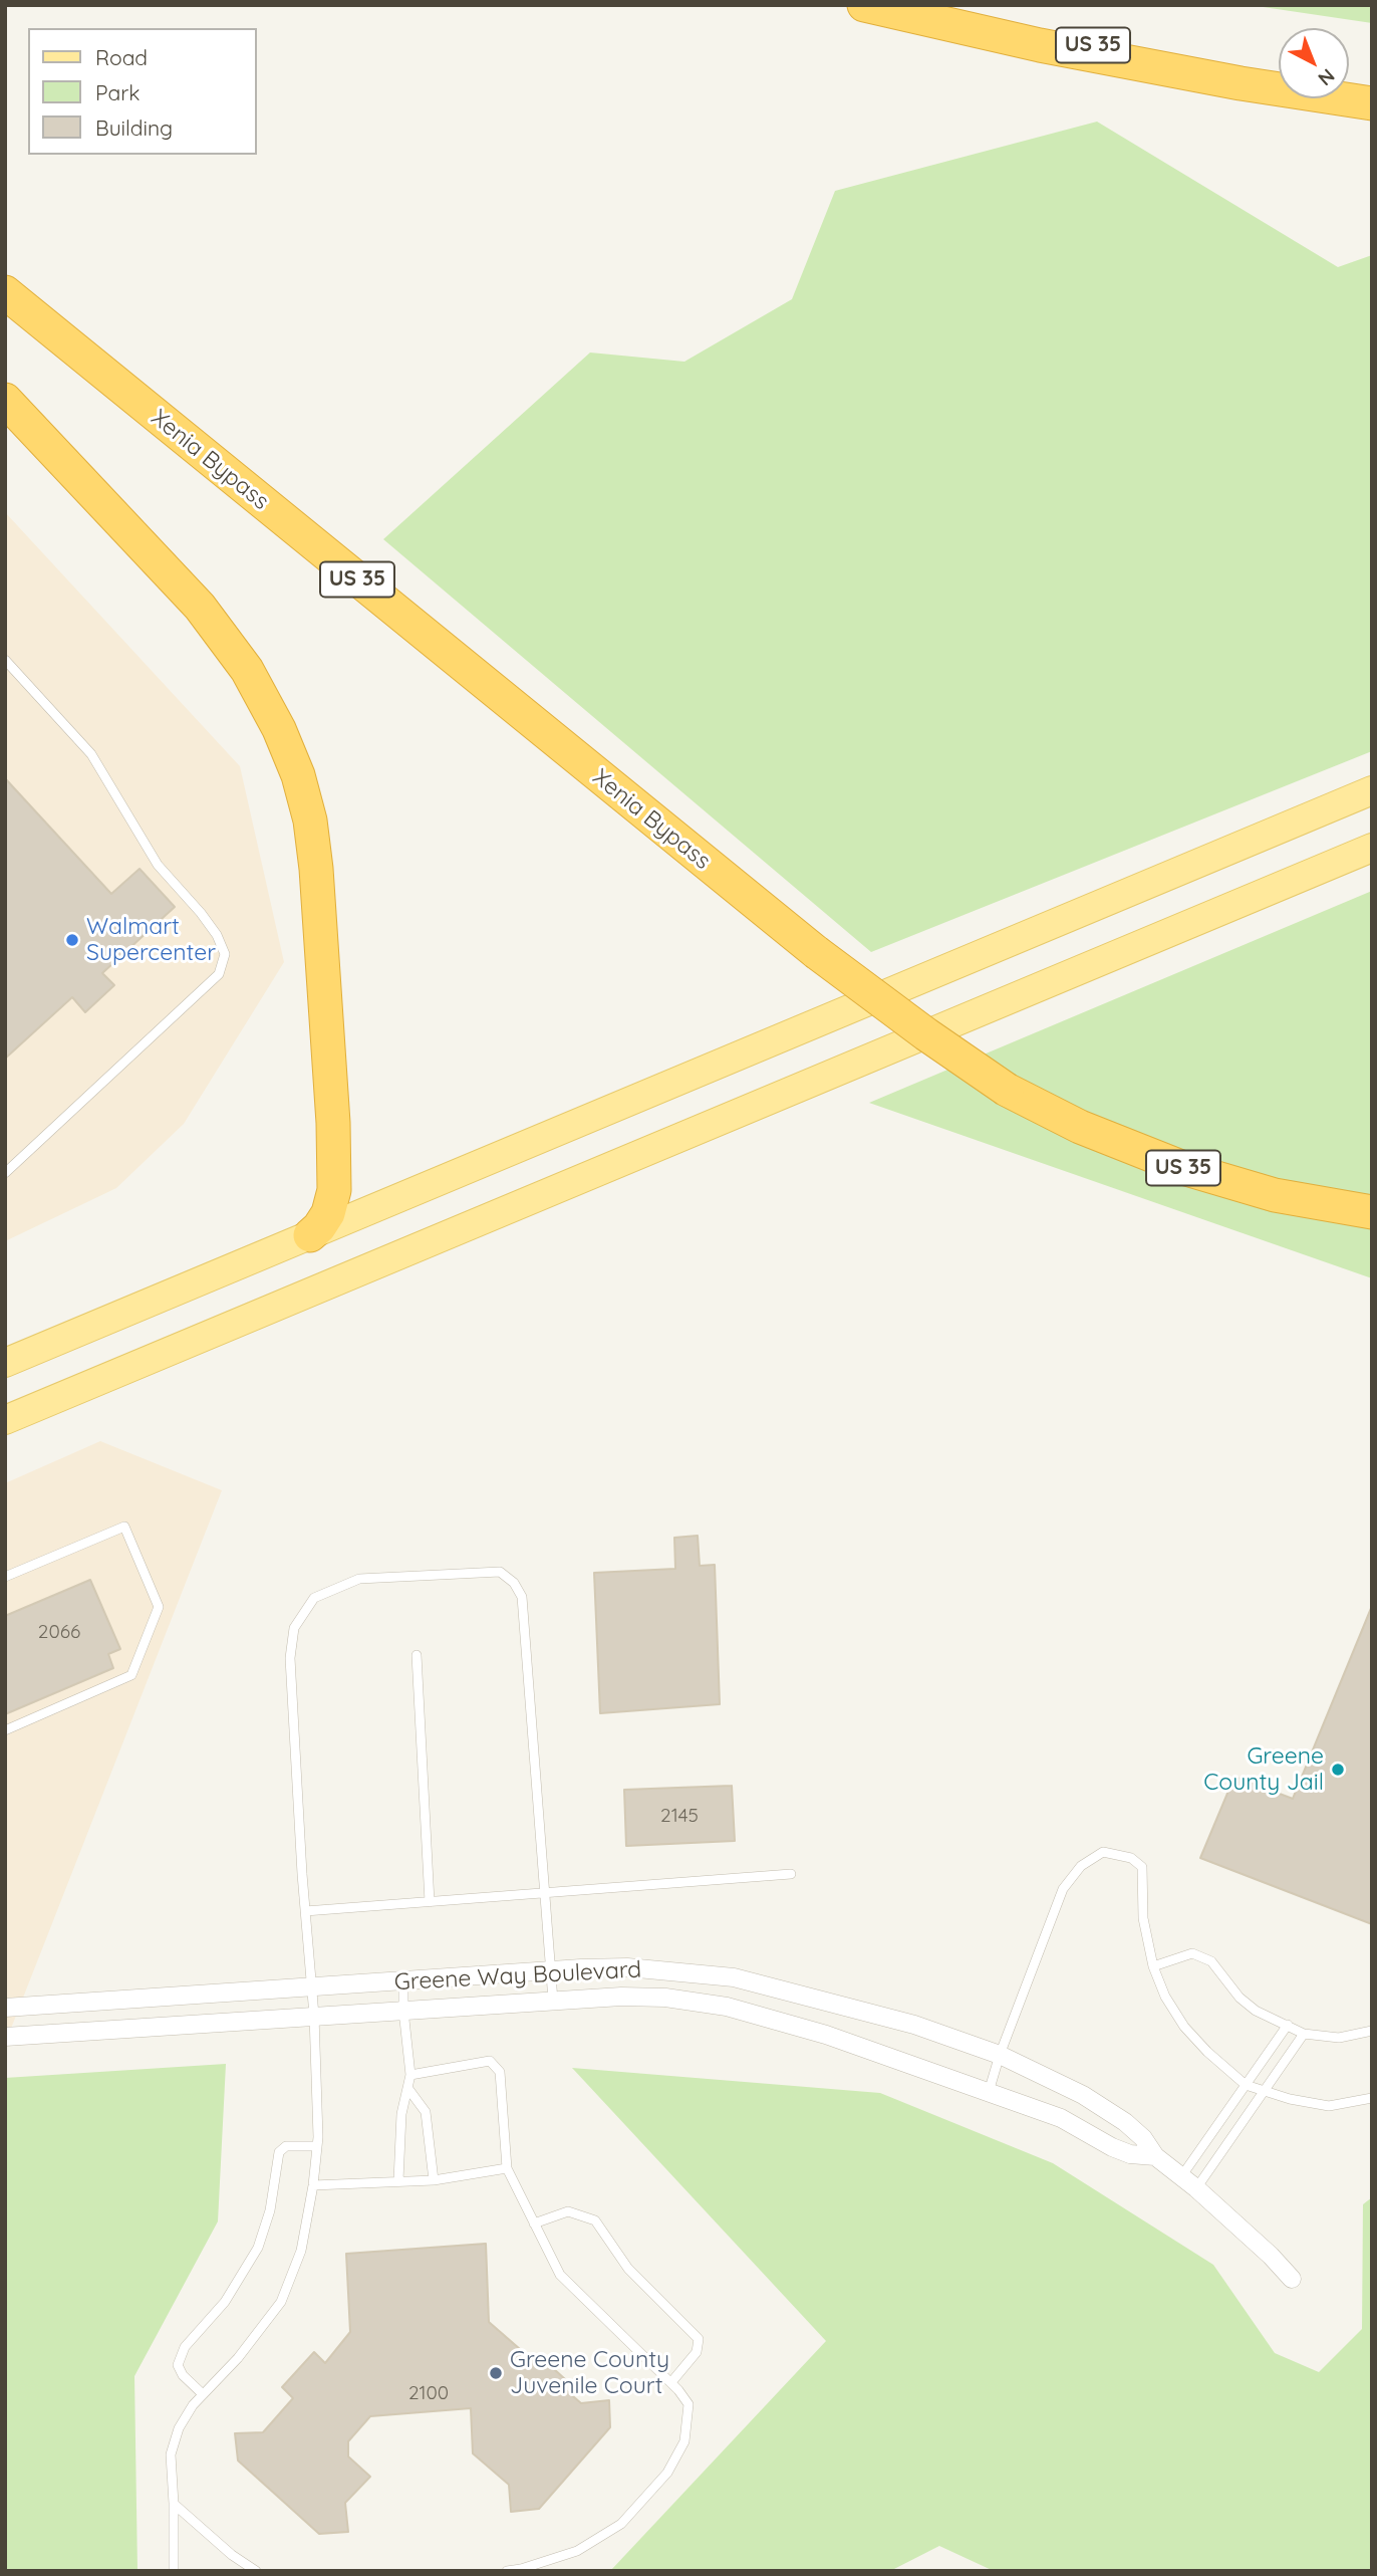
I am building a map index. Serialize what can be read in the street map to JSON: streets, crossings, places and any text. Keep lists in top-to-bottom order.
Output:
{
  "streets": {
    "highway": ["US 35", "Xenia Bypass"],
    "street": ["Greene Way Boulevard"]
  },
  "places": ["Walmart Supercenter", "Greene County Jail", "Greene County Juvenile Court"],
  "house_numbers": ["2066", "2145", "2100"],
  "legend": ["Road", "Park", "Building"],
  "north": "bottom right"
}
